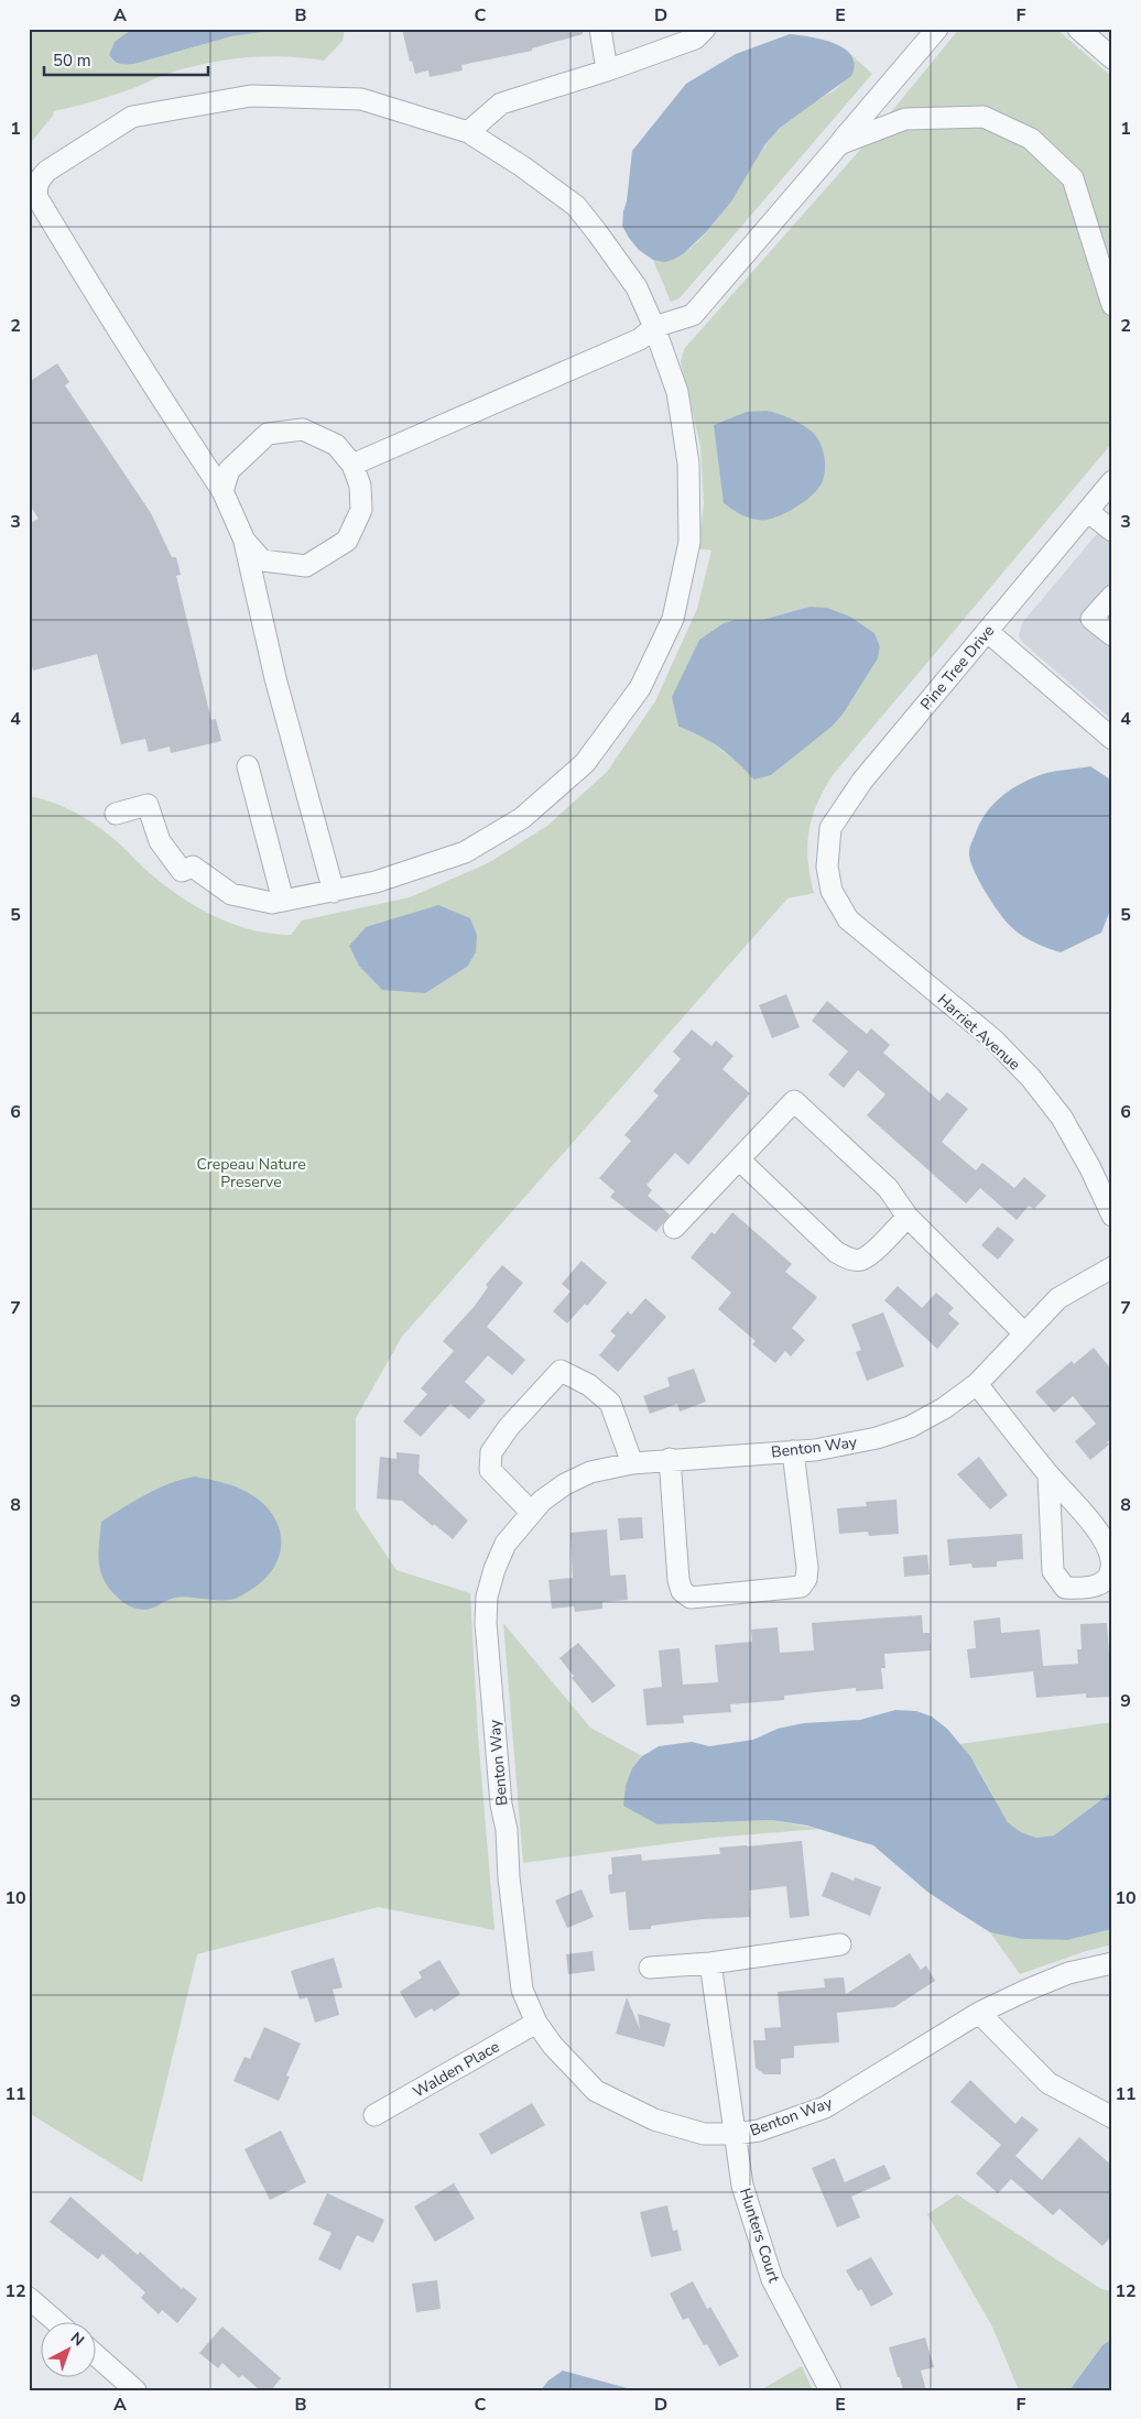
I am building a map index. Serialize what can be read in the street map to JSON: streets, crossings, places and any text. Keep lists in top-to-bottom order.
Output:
{
  "streets": {
    "street": [
      "Pine Tree Drive",
      "Harriet Avenue",
      "Benton Way",
      "Walden Place",
      "Hunters Court"
    ]
  },
  "crossings": [
    ["Pine Tree Drive", "Harriet Avenue"],
    ["Benton Way", "Walden Place"],
    ["Benton Way", "Hunters Court"]
  ],
  "parks": ["Crepeau Nature Preserve"],
  "scale_bar": "50 m",
  "north": "top right",
  "grid": {
    "columns": [
      "A",
      "B",
      "C",
      "D",
      "E",
      "F"
    ],
    "rows": [
      "1",
      "2",
      "3",
      "4",
      "5",
      "6",
      "7",
      "8",
      "9",
      "10",
      "11",
      "12"
    ]
  }
}
